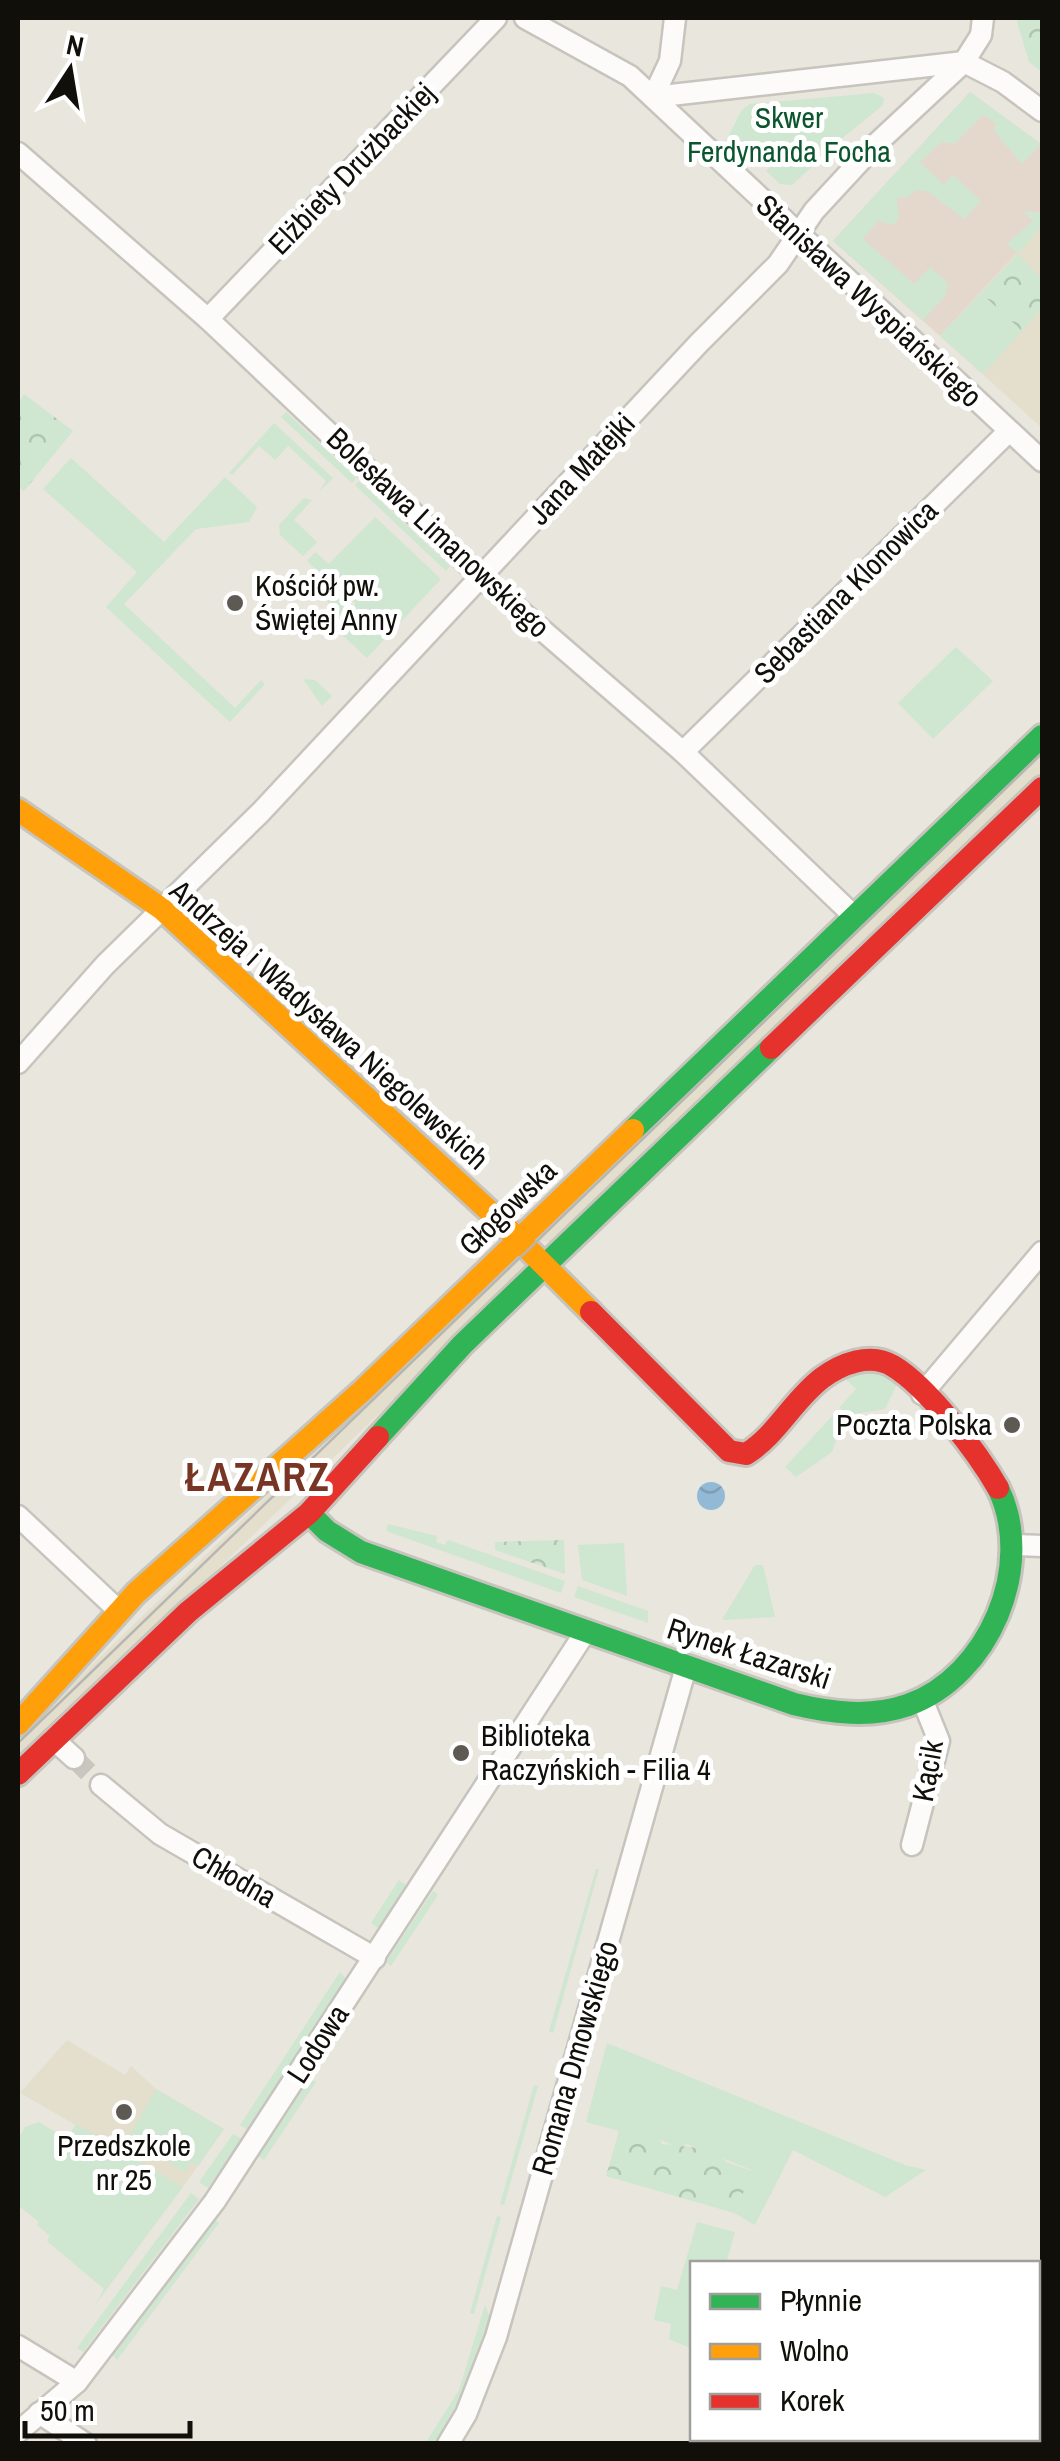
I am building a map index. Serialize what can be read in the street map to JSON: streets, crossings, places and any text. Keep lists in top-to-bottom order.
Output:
{
  "streets": {
    "street": [
      "Elżbiety Drużbackiej",
      "Stanisława Wyspiańskiego",
      "Jana Matejki",
      "Bolesława Limanowskiego",
      "Sebastiana Klonowica",
      "Andrzeja i Władysława Niegolewskich",
      "Głogowska",
      "Rynek Łazarski",
      "Kącik",
      "Chłodna",
      "Lodowa",
      "Romana Dmowskiego"
    ]
  },
  "crossings": [
    ["Elżbiety Drużbackiej", "Bolesława Limanowskiego"],
    ["Stanisława Wyspiańskiego", "Jana Matejki"],
    ["Stanisława Wyspiańskiego", "Sebastiana Klonowica"],
    ["Jana Matejki", "Bolesława Limanowskiego"],
    ["Jana Matejki", "Andrzeja i Władysława Niegolewskich"],
    ["Bolesława Limanowskiego", "Sebastiana Klonowica"],
    ["Bolesława Limanowskiego", "Głogowska"],
    ["Andrzeja i Władysława Niegolewskich", "Głogowska"],
    ["Rynek Łazarski", "Kącik"],
    ["Rynek Łazarski", "Lodowa"],
    ["Rynek Łazarski", "Romana Dmowskiego"],
    ["Chłodna", "Lodowa"]
  ],
  "districts": ["ŁAZARZ"],
  "parks": ["Skwer Ferdynanda Focha"],
  "places": [
    "Kościół pw. Świętej Anny",
    "Poczta Polska",
    "Biblioteka Raczyńskich - Filia 4",
    "Przedszkole nr 25"
  ],
  "legend": ["Płynnie", "Wolno", "Korek"],
  "scale_bar": "50 m",
  "north": "top"
}
